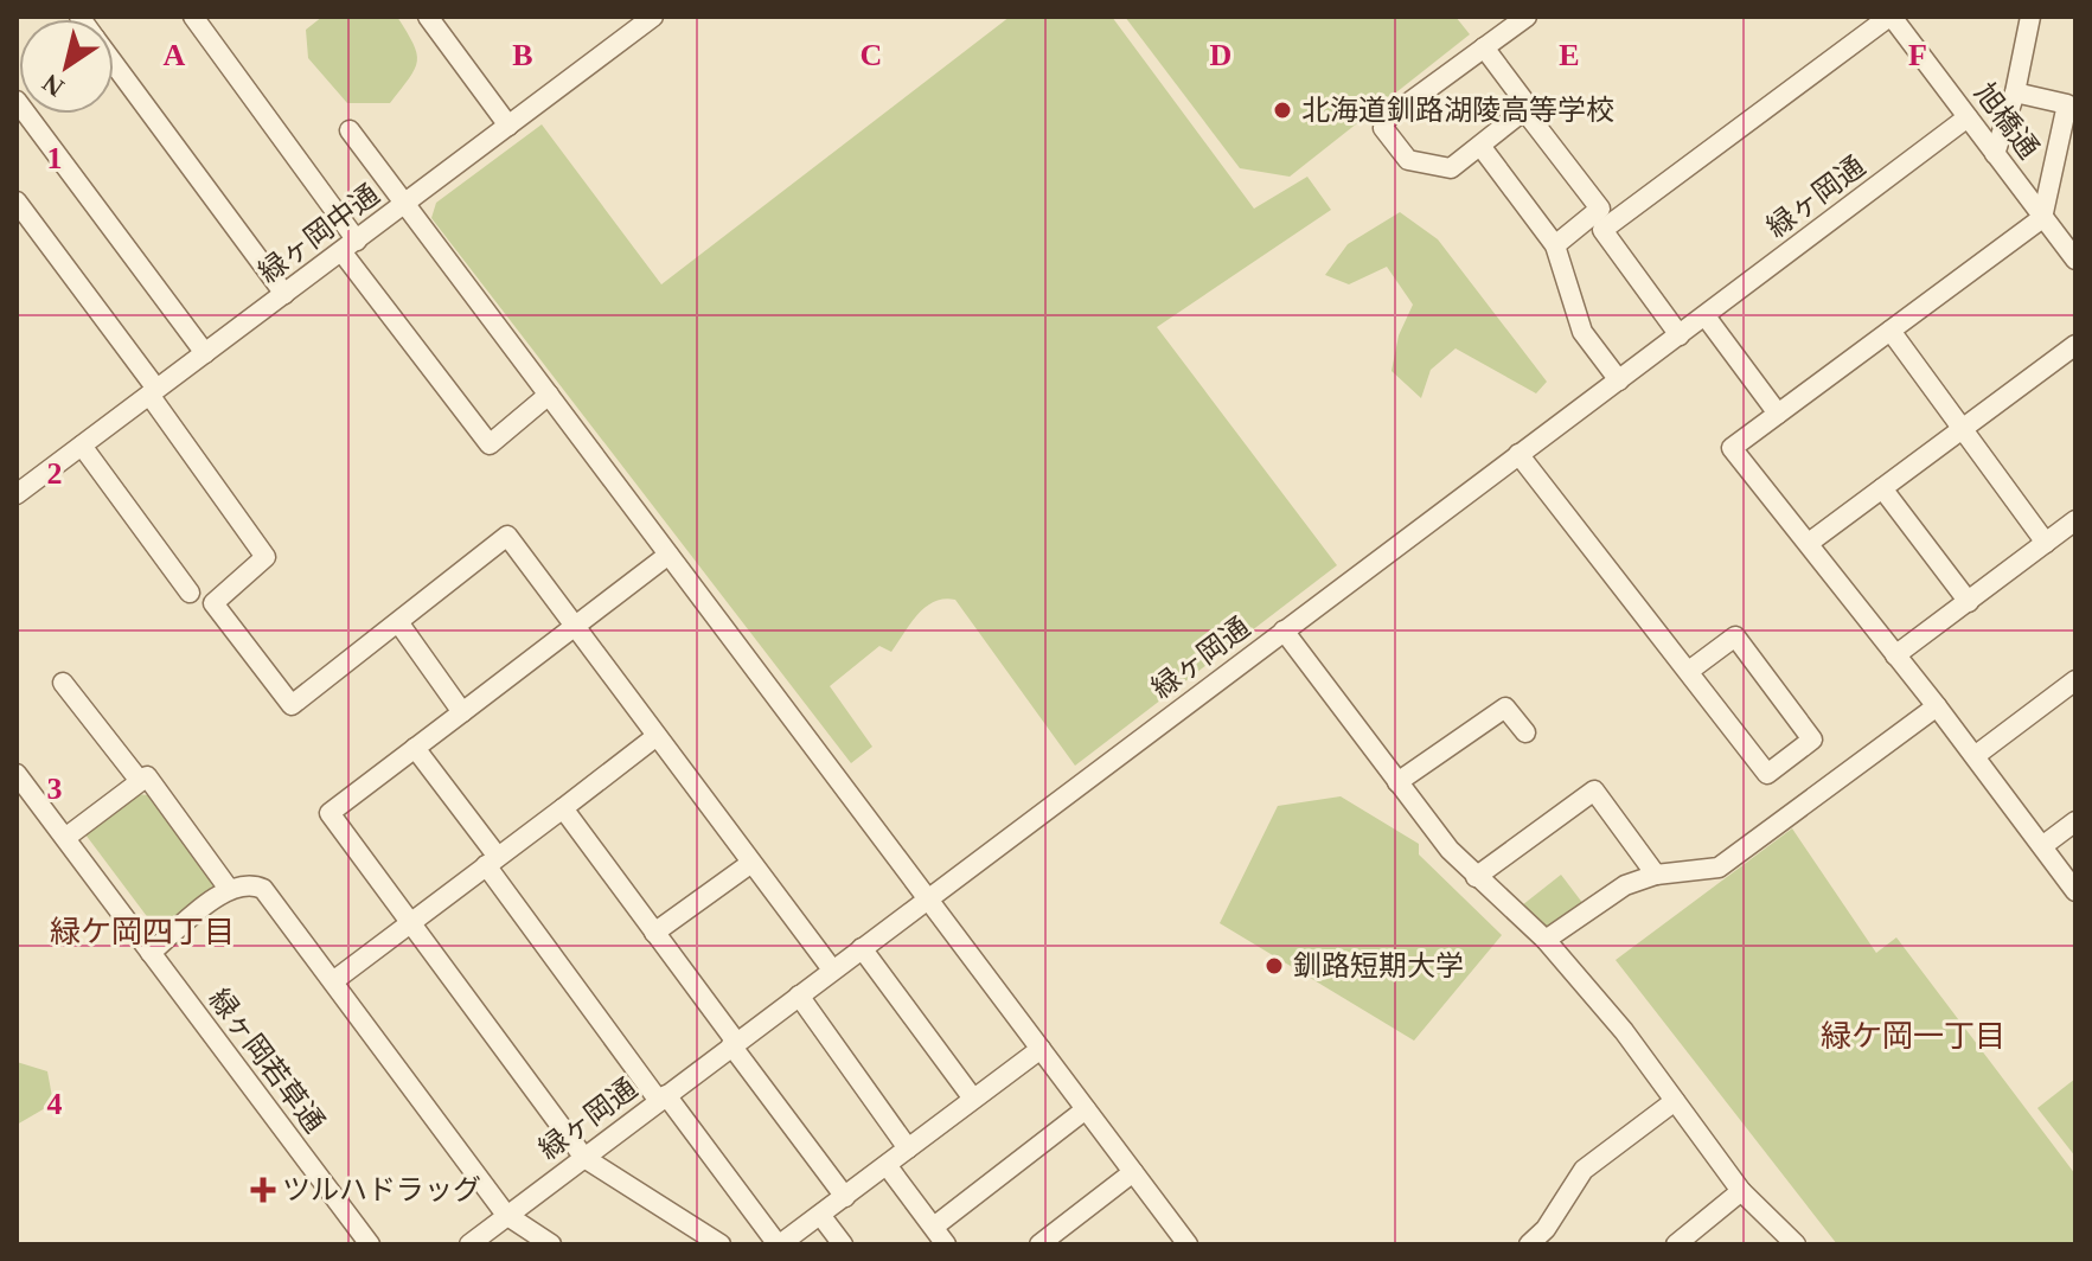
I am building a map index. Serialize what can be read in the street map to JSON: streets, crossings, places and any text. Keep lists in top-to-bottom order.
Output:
{
  "streets": {
    "street": [
      "旭橋通",
      "緑ヶ岡通",
      "緑ヶ岡中通",
      "緑ヶ岡若草通"
    ]
  },
  "crossings": [
    ["旭橋通", "緑ヶ岡通"]
  ],
  "districts": ["緑ケ岡四丁目", "緑ケ岡一丁目"],
  "places": {
    "other": ["北海道釧路湖陵高等学校", "釧路短期大学"],
    "health": ["ツルハドラッグ"]
  },
  "north": "bottom left",
  "grid": {
    "columns": [
      "A",
      "B",
      "C",
      "D",
      "E",
      "F"
    ],
    "rows": [
      "1",
      "2",
      "3",
      "4"
    ]
  }
}
